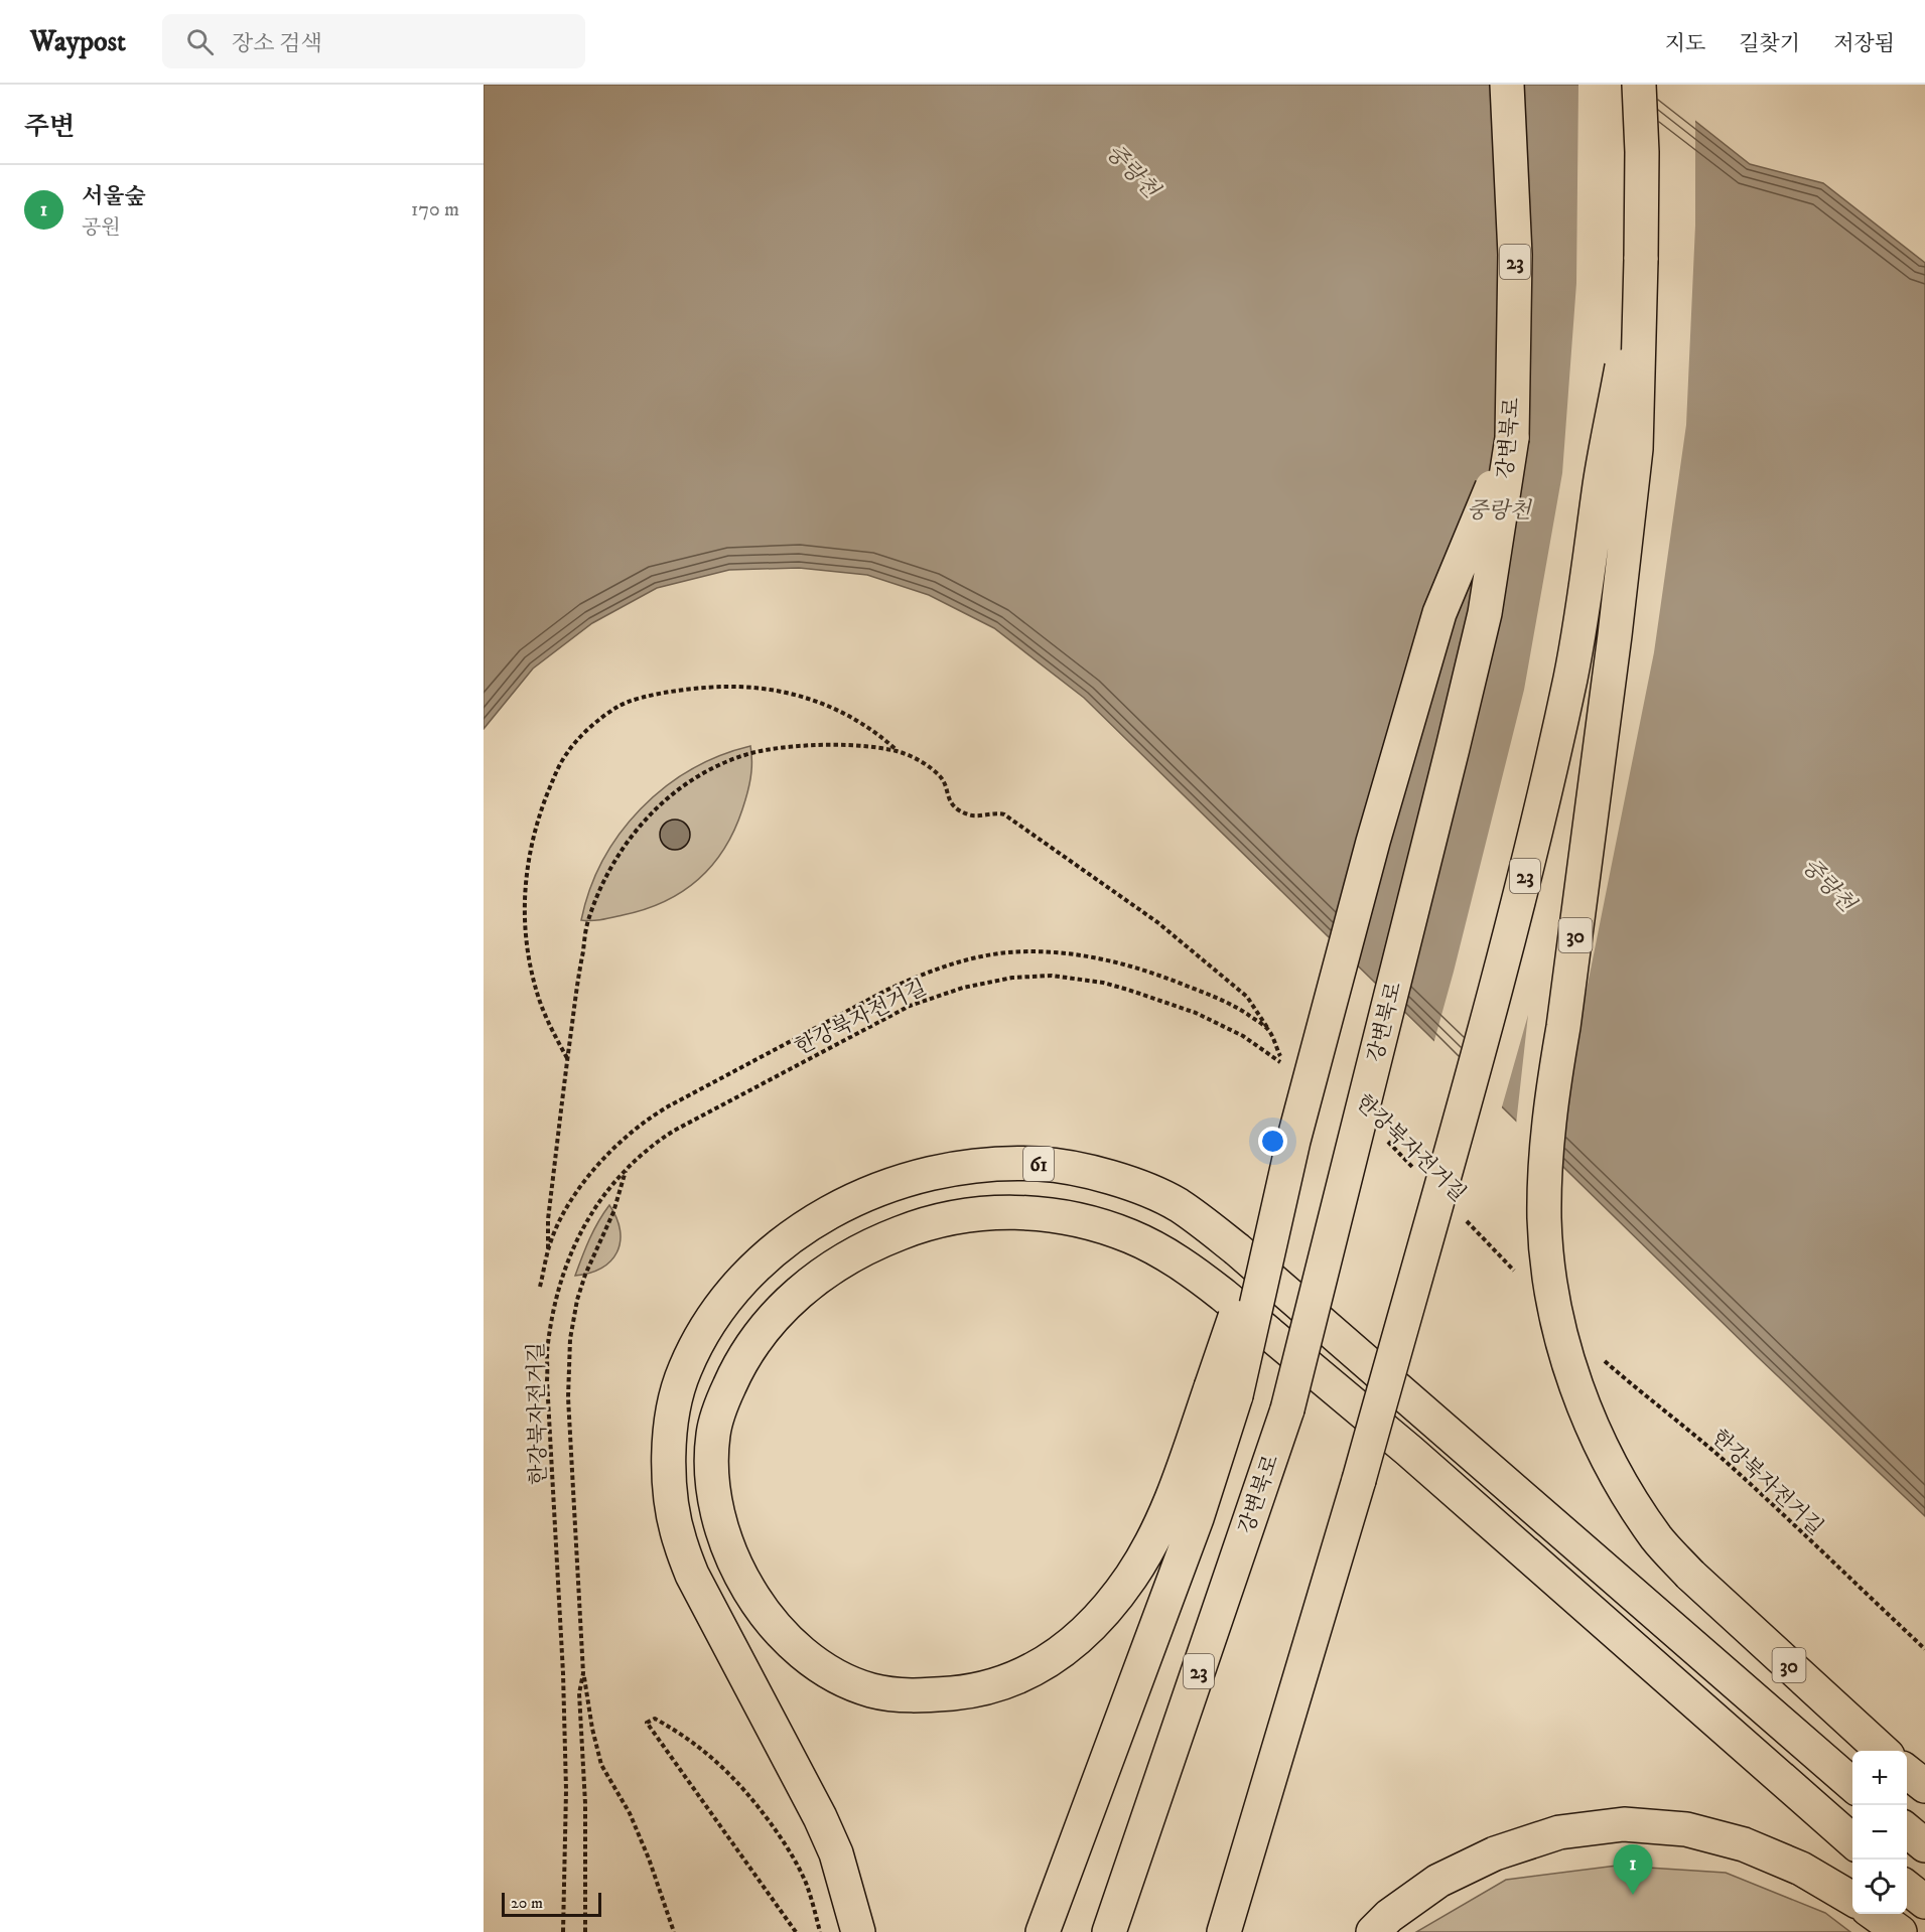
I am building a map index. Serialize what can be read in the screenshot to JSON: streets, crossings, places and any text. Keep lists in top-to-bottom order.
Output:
{
  "streets": {
    "highway": [
      "23",
      "강변북로",
      "30",
      "61"
    ],
    "path": ["한강북자전거길"]
  },
  "crossings": [
    ["23", "30"]
  ],
  "water": ["중랑천"],
  "scale_bar": "20 m",
  "page": {
    "header": "Waypost",
    "search": "장소 검색",
    "nav": ["지도", "길찾기", "저장됨"],
    "heading": "주변",
    "list": [
      {
        "mark": "1",
        "name": "서울숲",
        "note": "공원",
        "value": "170 m"
      }
    ],
    "map_buttons": ["+", "−"],
    "pins": "1",
    "scale": "20 m"
  }
}
